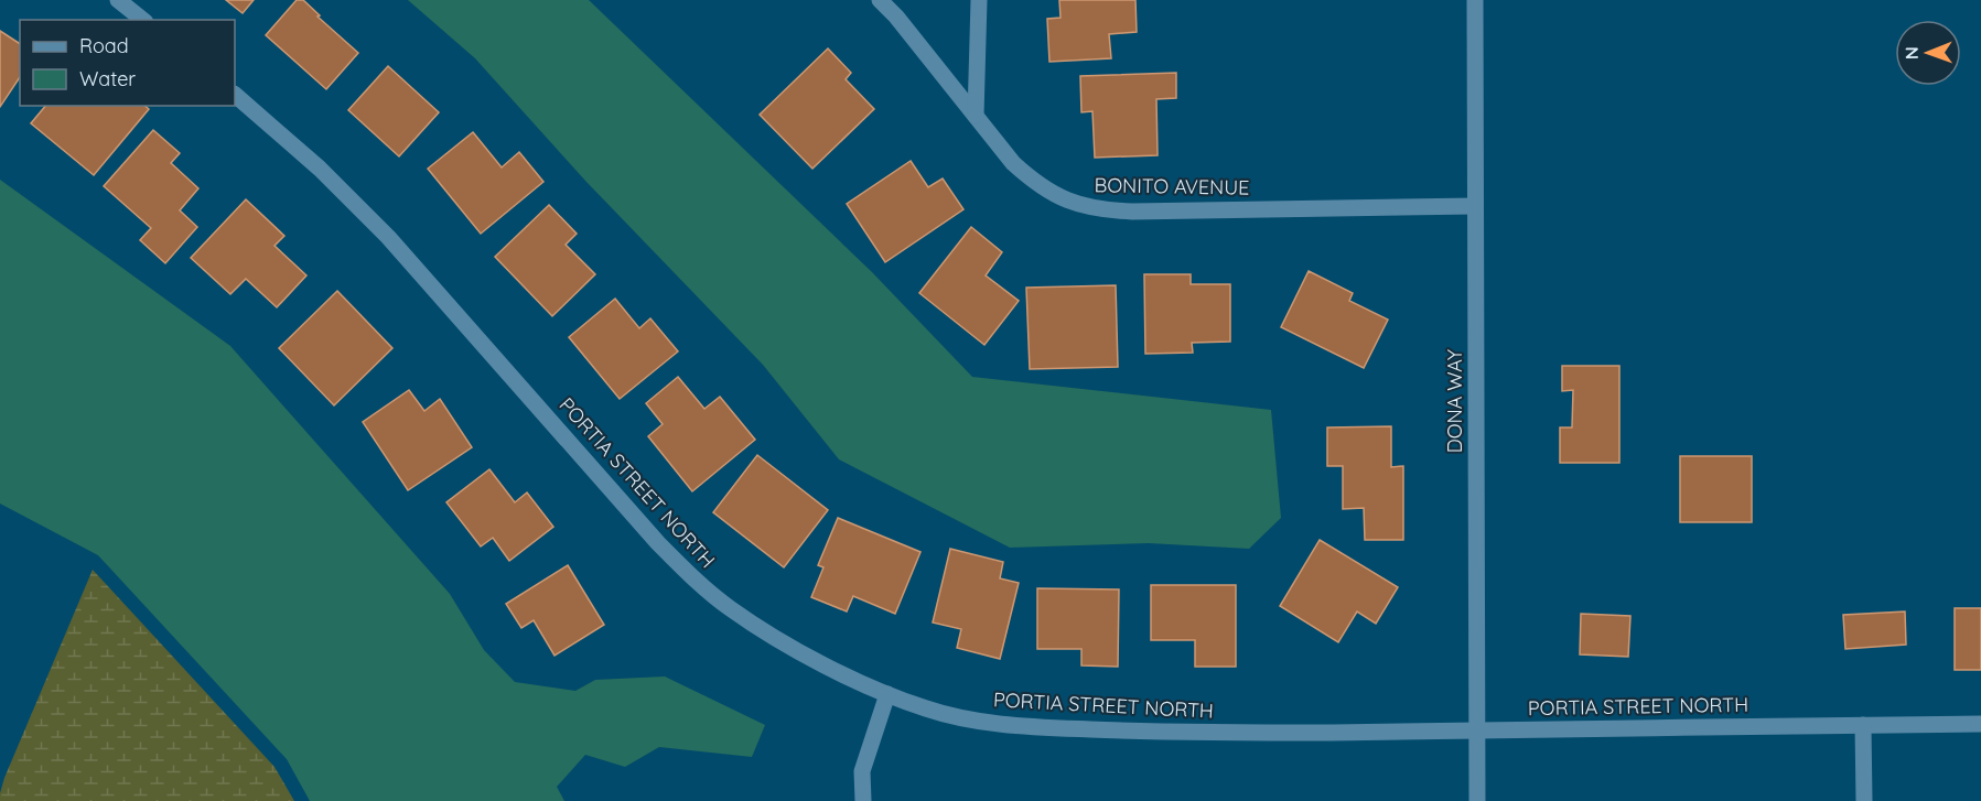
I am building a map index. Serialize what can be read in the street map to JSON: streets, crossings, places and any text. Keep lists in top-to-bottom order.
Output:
{
  "streets": {
    "street": ["BONITO AVENUE", "DONA WAY", "PORTIA STREET NORTH"]
  },
  "crossings": [
    ["BONITO AVENUE", "DONA WAY"],
    ["DONA WAY", "PORTIA STREET NORTH"]
  ],
  "legend": ["Road", "Water"],
  "north": "left"
}
